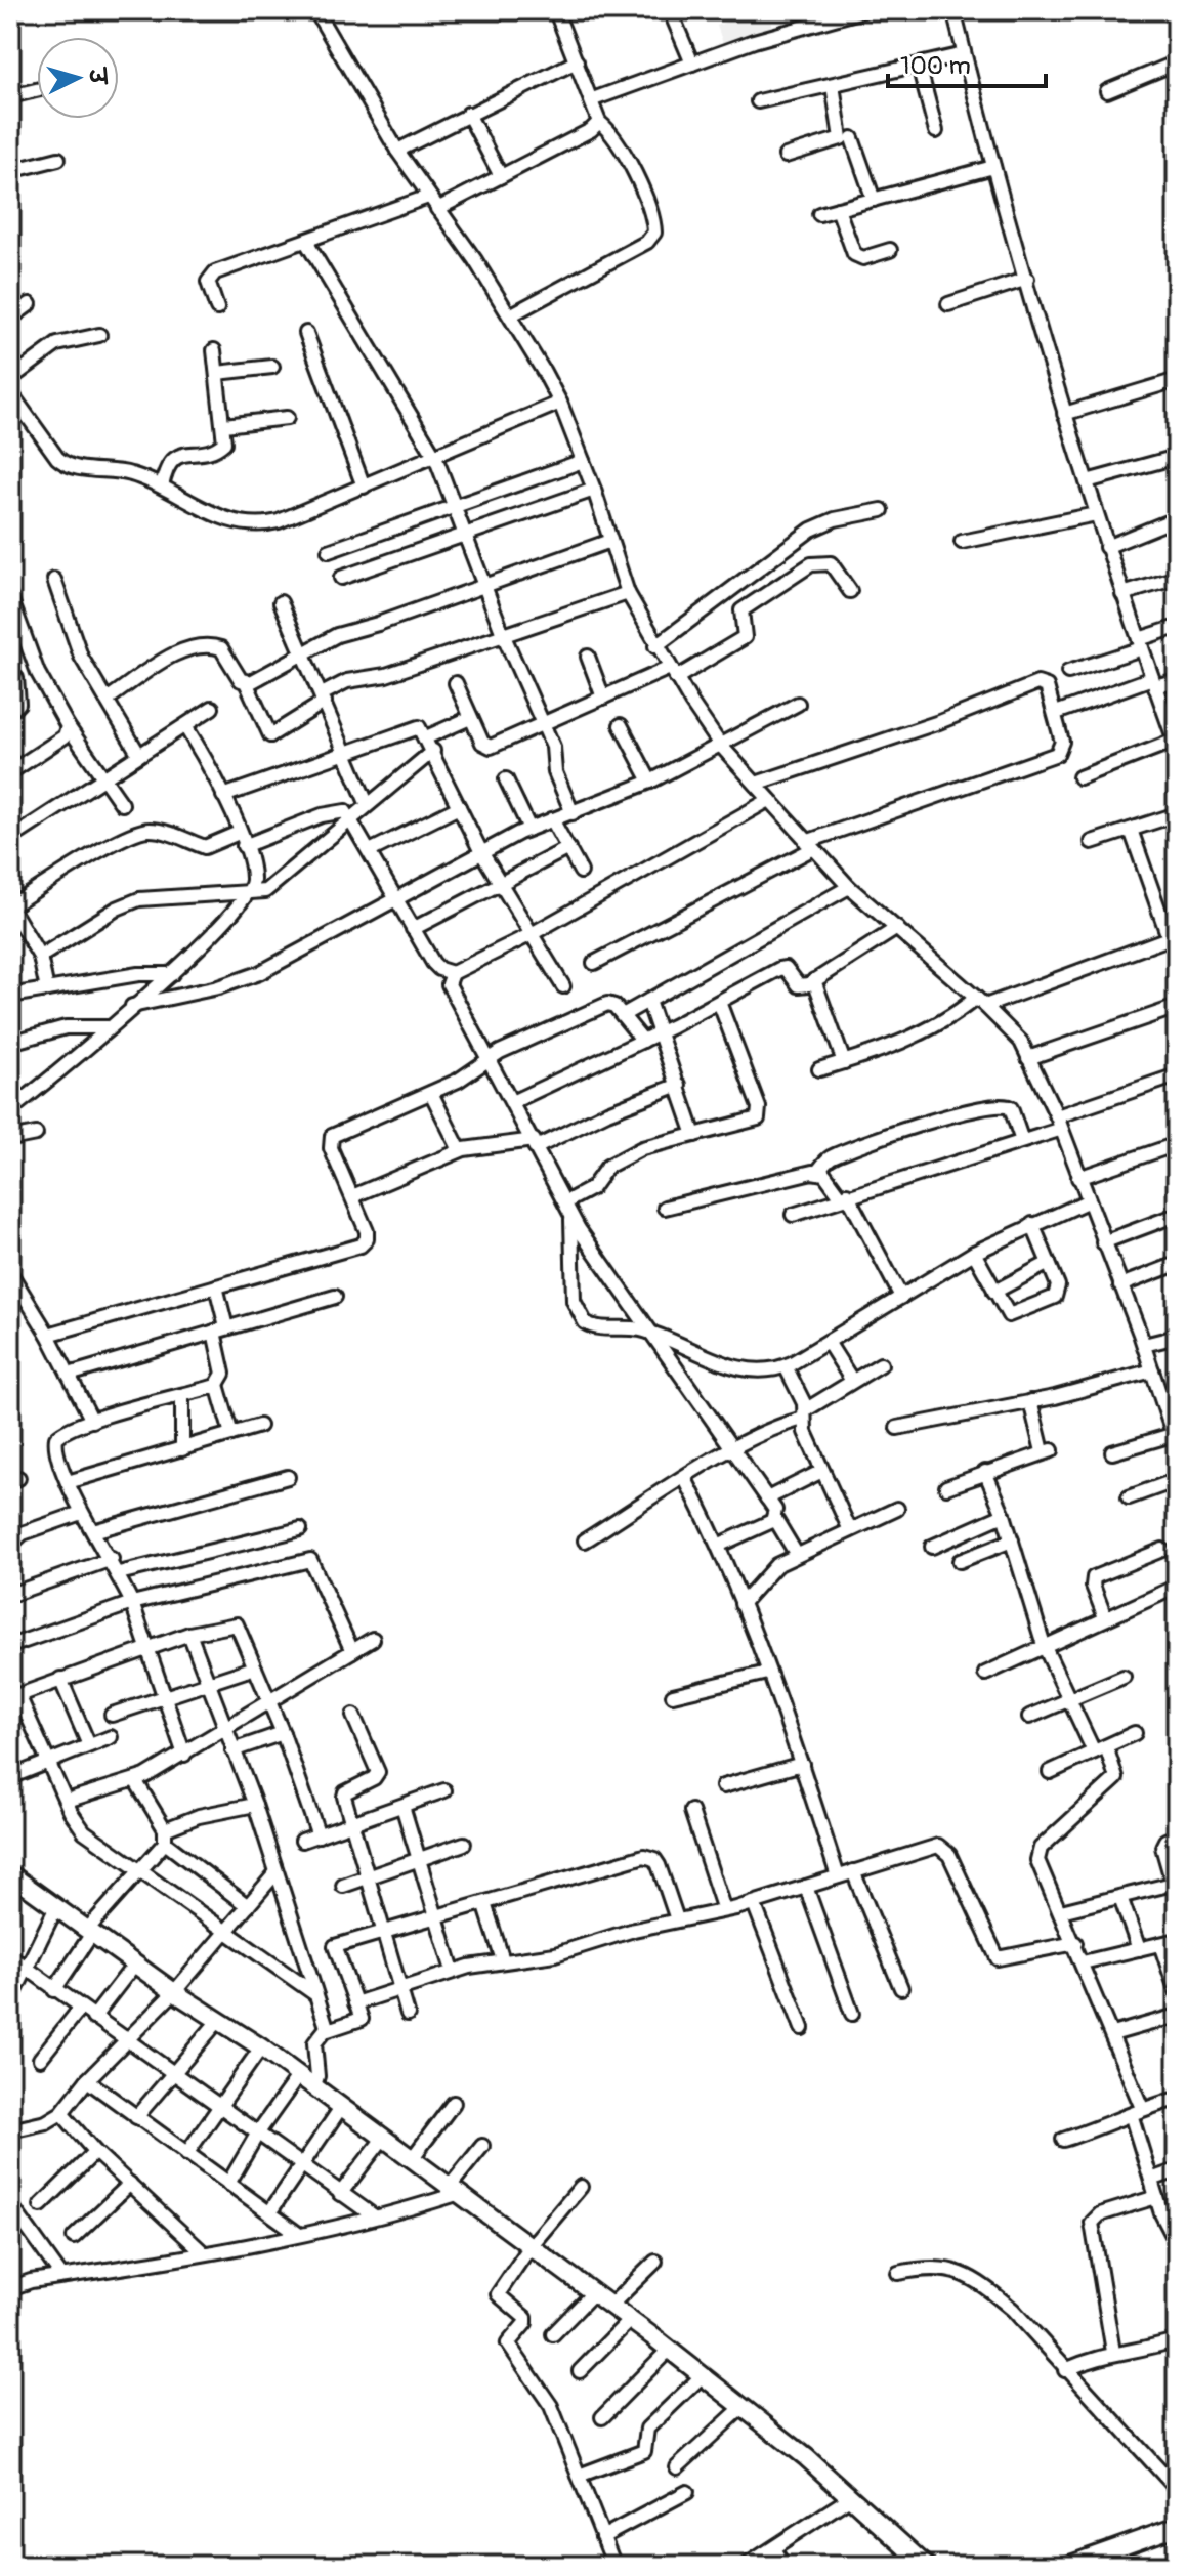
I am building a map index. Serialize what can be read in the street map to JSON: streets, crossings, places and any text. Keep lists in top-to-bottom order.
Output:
{
  "scale_bar": "100 m",
  "north": "right"
}
